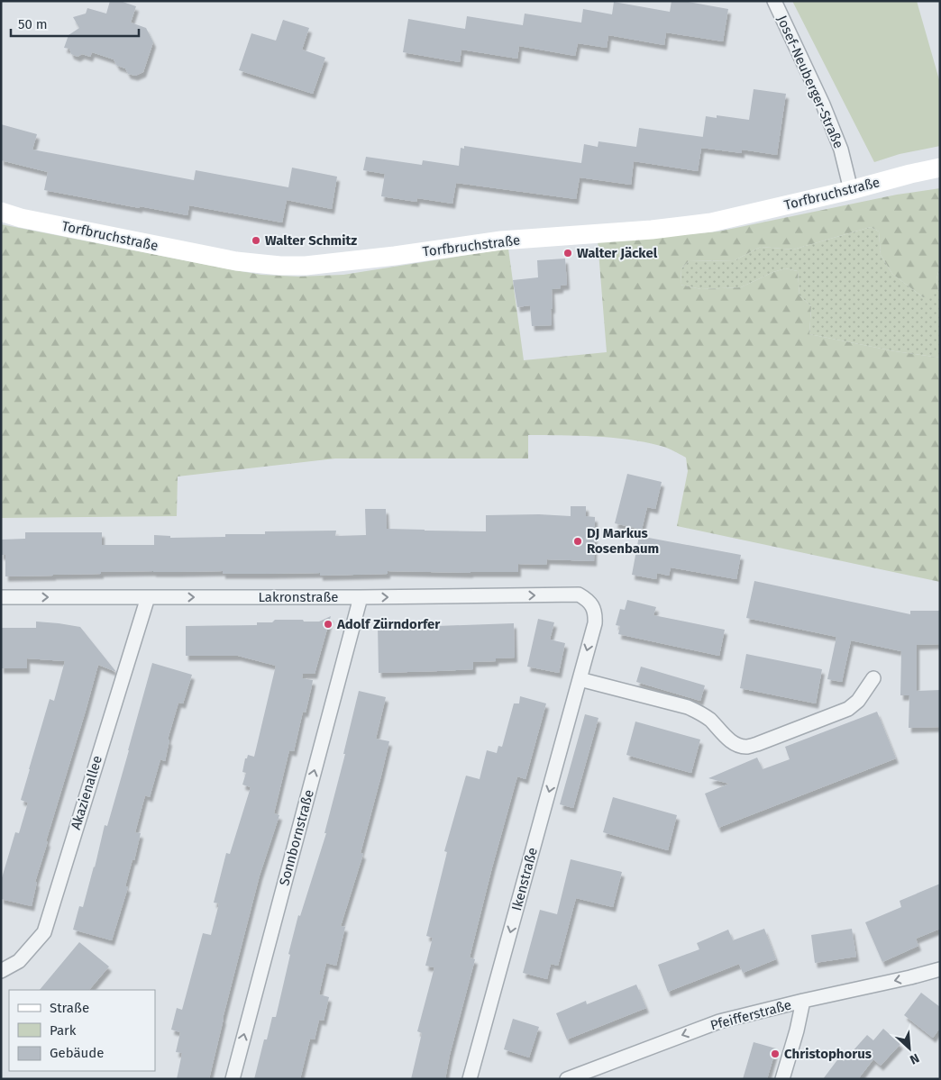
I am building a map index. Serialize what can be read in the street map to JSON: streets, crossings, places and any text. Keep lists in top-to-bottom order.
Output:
{
  "streets": {
    "main road": ["Torfbruchstraße"],
    "street": [
      "Josef-Neuberger-Straße",
      "Lakronstraße",
      "Akazienallee",
      "Sonnbornstraße",
      "Ikenstraße",
      "Pfeifferstraße"
    ]
  },
  "crossings": [
    ["Josef-Neuberger-Straße", "Torfbruchstraße"],
    ["Lakronstraße", "Akazienallee"],
    ["Lakronstraße", "Sonnbornstraße"],
    ["Lakronstraße", "Ikenstraße"]
  ],
  "one_way": [
    "Lakronstraße",
    "Sonnbornstraße",
    "Ikenstraße",
    "Pfeifferstraße"
  ],
  "places": [
    "Walter Schmitz",
    "Walter Jäckel",
    "DJ Markus Rosenbaum",
    "Adolf Zürndorfer",
    "Christophorus"
  ],
  "legend": ["Straße", "Park", "Gebäude"],
  "scale_bar": "50 m",
  "north": "bottom right"
}
